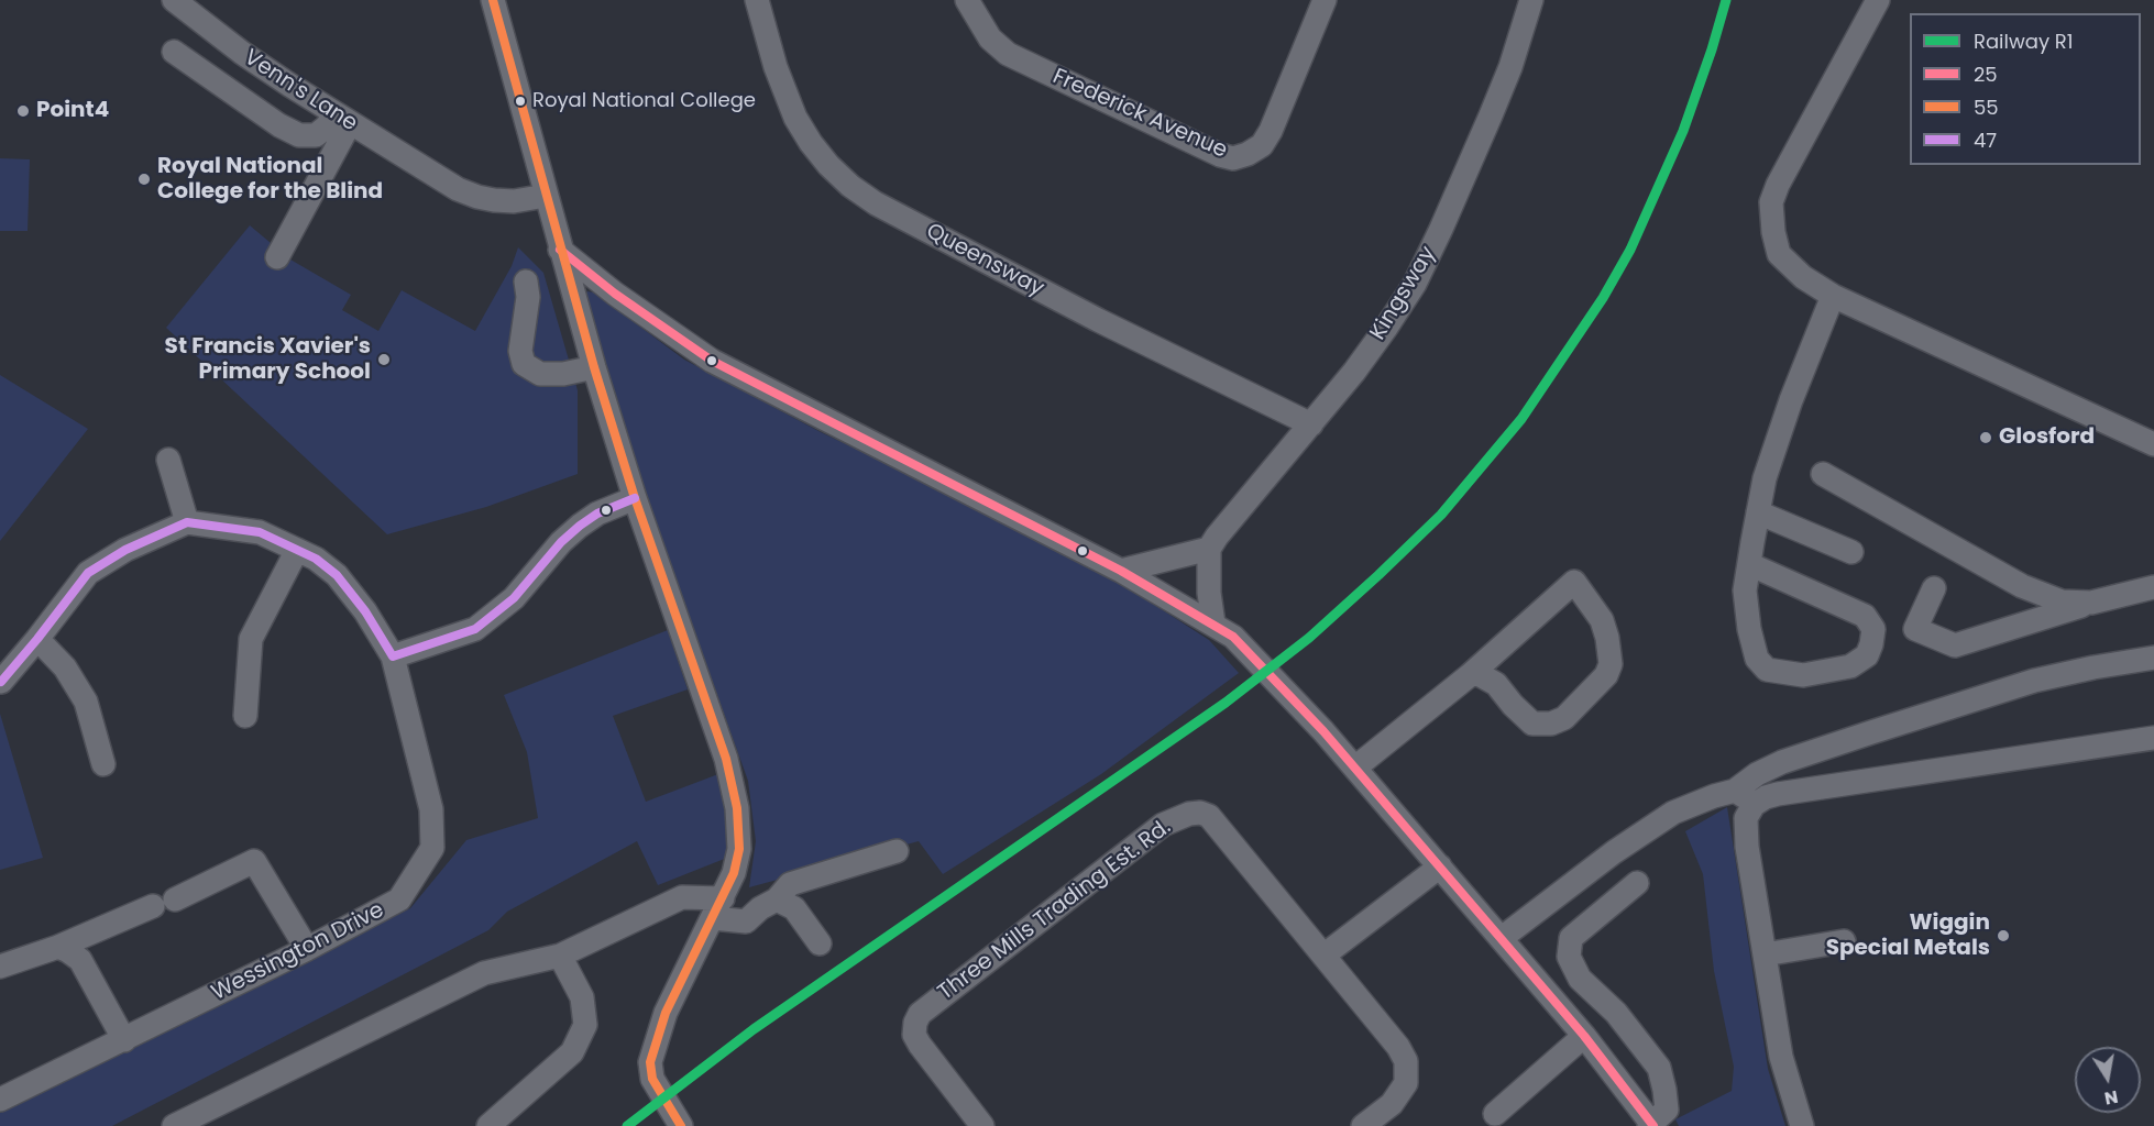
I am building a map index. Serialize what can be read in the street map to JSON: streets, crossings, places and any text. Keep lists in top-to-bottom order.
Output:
{
  "streets": {
    "street": [
      "Venn's Lane",
      "Frederick Avenue",
      "Queensway",
      "Kingsway",
      "Three Mills Trading Est. Rd.",
      "Wessington Drive"
    ]
  },
  "crossings": [
    ["Queensway", "Kingsway"]
  ],
  "places": [
    "Royal National College",
    "Point4",
    "Royal National College for the Blind",
    "St Francis Xavier's Primary School",
    "Glosford",
    "Wiggin Special Metals"
  ],
  "lines": [
    "rail line R1",
    "transit line 55",
    "transit line 25",
    "transit line 47"
  ],
  "legend": [
    "Railway R1",
    "25",
    "55",
    "47"
  ],
  "north": "bottom"
}
